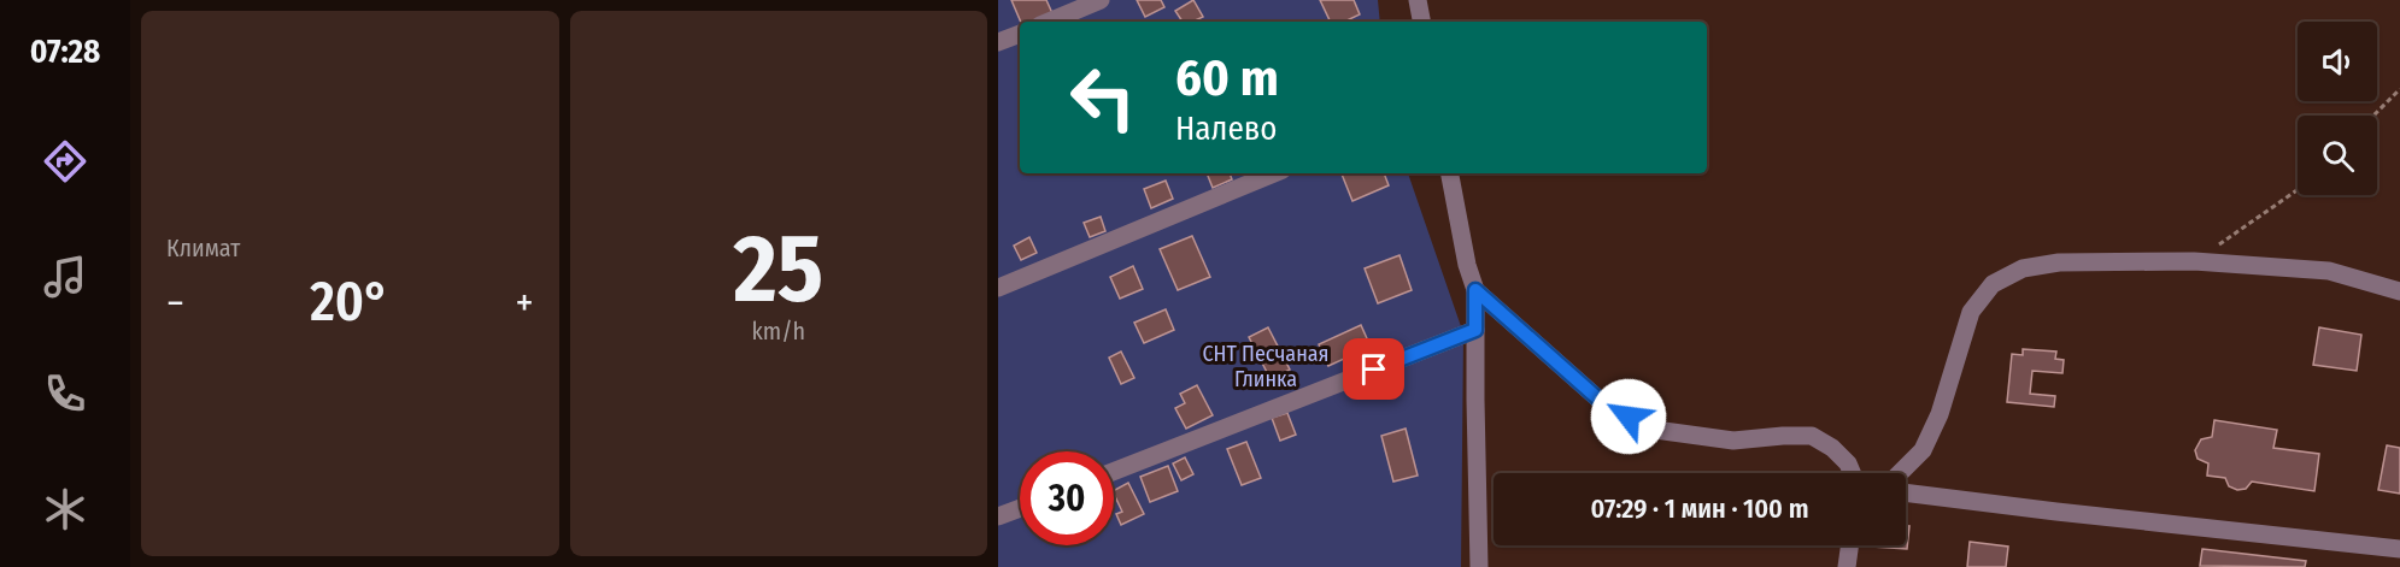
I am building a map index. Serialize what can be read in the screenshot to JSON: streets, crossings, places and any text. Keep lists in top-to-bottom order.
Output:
{
  "parks": ["СНТ Песчаная Глинка"],
  "page": {
    "tabs": "07:28",
    "tile": [
      "Климат",
      ["25", "km/h"]
    ],
    "turn": ["60 m", "Налево"],
    "heat": ["−", "20°", "+"],
    "limit": "30",
    "trip": "07:29 · 1 мин · 100 m"
  }
}
